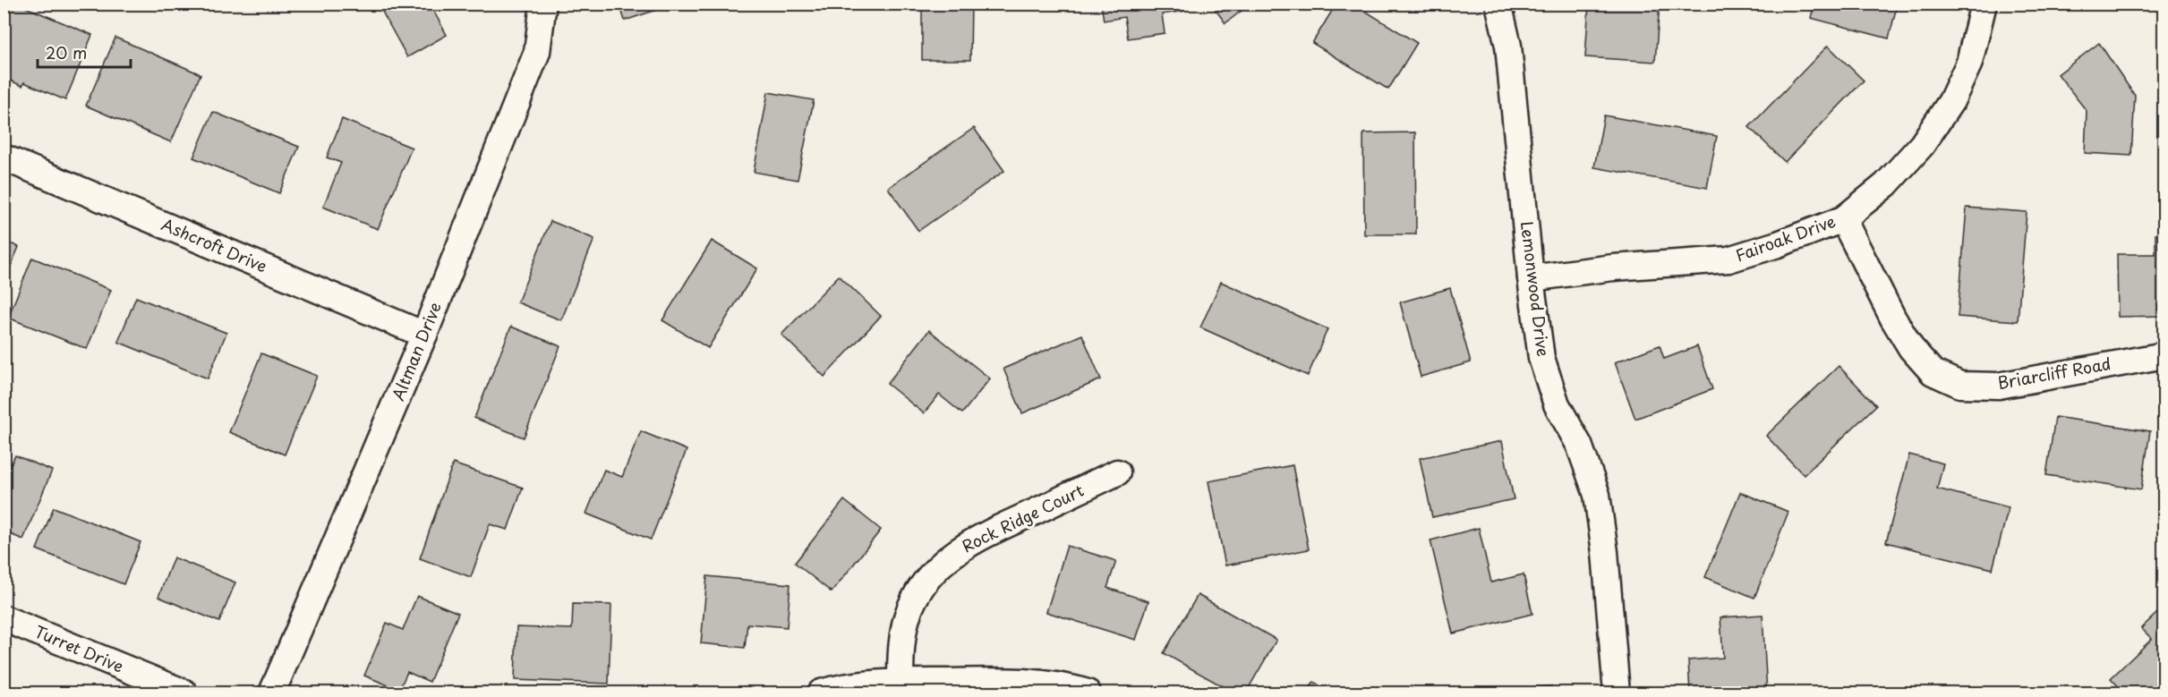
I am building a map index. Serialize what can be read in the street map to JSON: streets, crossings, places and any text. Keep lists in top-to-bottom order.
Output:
{
  "streets": {
    "street": [
      "Fairoak Drive",
      "Ashcroft Drive",
      "Lemonwood Drive",
      "Altman Drive",
      "Briarcliff Road",
      "Rock Ridge Court",
      "Turret Drive"
    ]
  },
  "crossings": [
    ["Fairoak Drive", "Lemonwood Drive"],
    ["Fairoak Drive", "Briarcliff Road"],
    ["Ashcroft Drive", "Altman Drive"]
  ],
  "scale_bar": "20 m"
}
